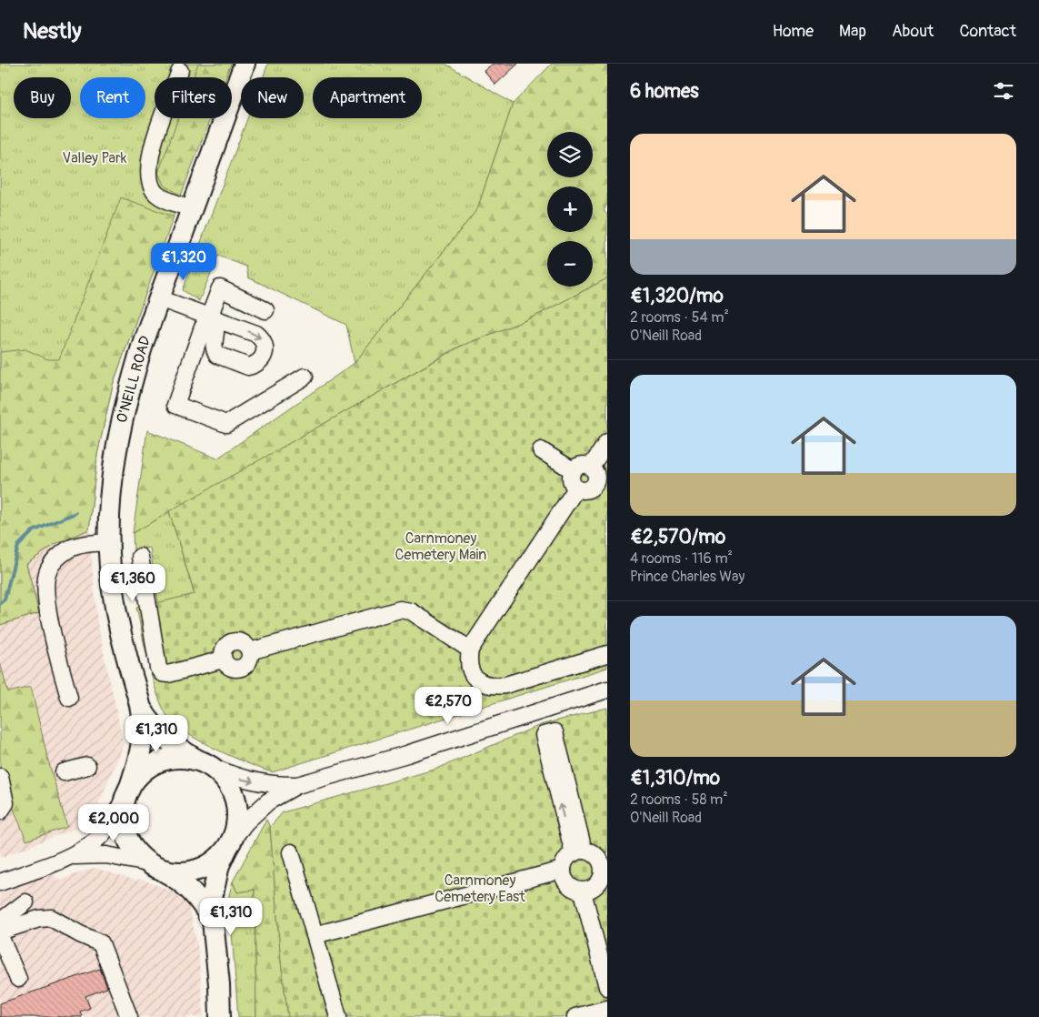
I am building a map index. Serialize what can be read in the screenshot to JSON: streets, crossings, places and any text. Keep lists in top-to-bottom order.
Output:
{
  "streets": {
    "main road": ["O'NEILL ROAD"]
  },
  "parks": ["Valley Park", "Carnmoney Cemetery Main", "Carnmoney Cemetery East"],
  "page": {
    "header": "Nestly",
    "nav": [
      "Home",
      "Map",
      "About",
      "Contact"
    ],
    "heading": "6 homes",
    "chip": [
      "Buy",
      "Rent",
      "Filters",
      "New",
      "Apartment"
    ],
    "list": [
      {
        "name": "€1,320/mo",
        "note": "2 rooms · 54 m² · O'Neill Road"
      },
      {
        "name": "€2,570/mo",
        "note": "4 rooms · 116 m² · Prince Charles Way"
      },
      {
        "name": "€1,310/mo",
        "note": "2 rooms · 58 m² · O'Neill Road"
      }
    ],
    "map_buttons": ["+", "−"],
    "price": [
      "€1,320",
      "€1,360",
      "€2,570",
      "€1,310",
      "€2,000",
      "€1,310"
    ]
  }
}
